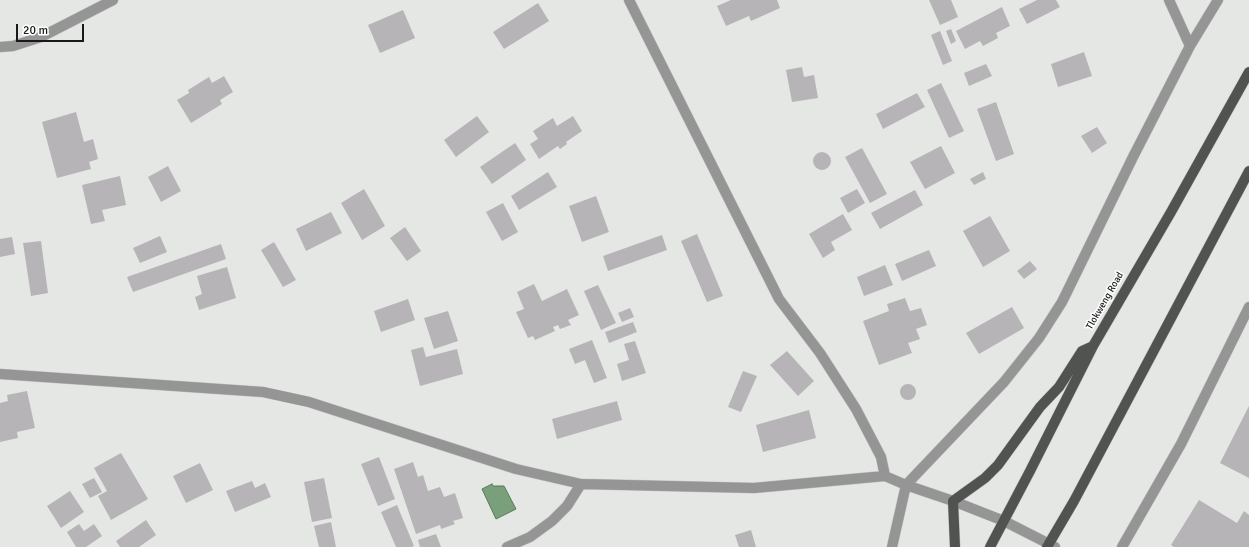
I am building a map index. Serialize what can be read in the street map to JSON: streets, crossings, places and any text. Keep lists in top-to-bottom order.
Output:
{
  "streets": {
    "main road": ["Tlokweng Road"]
  },
  "scale_bar": "20 m"
}
